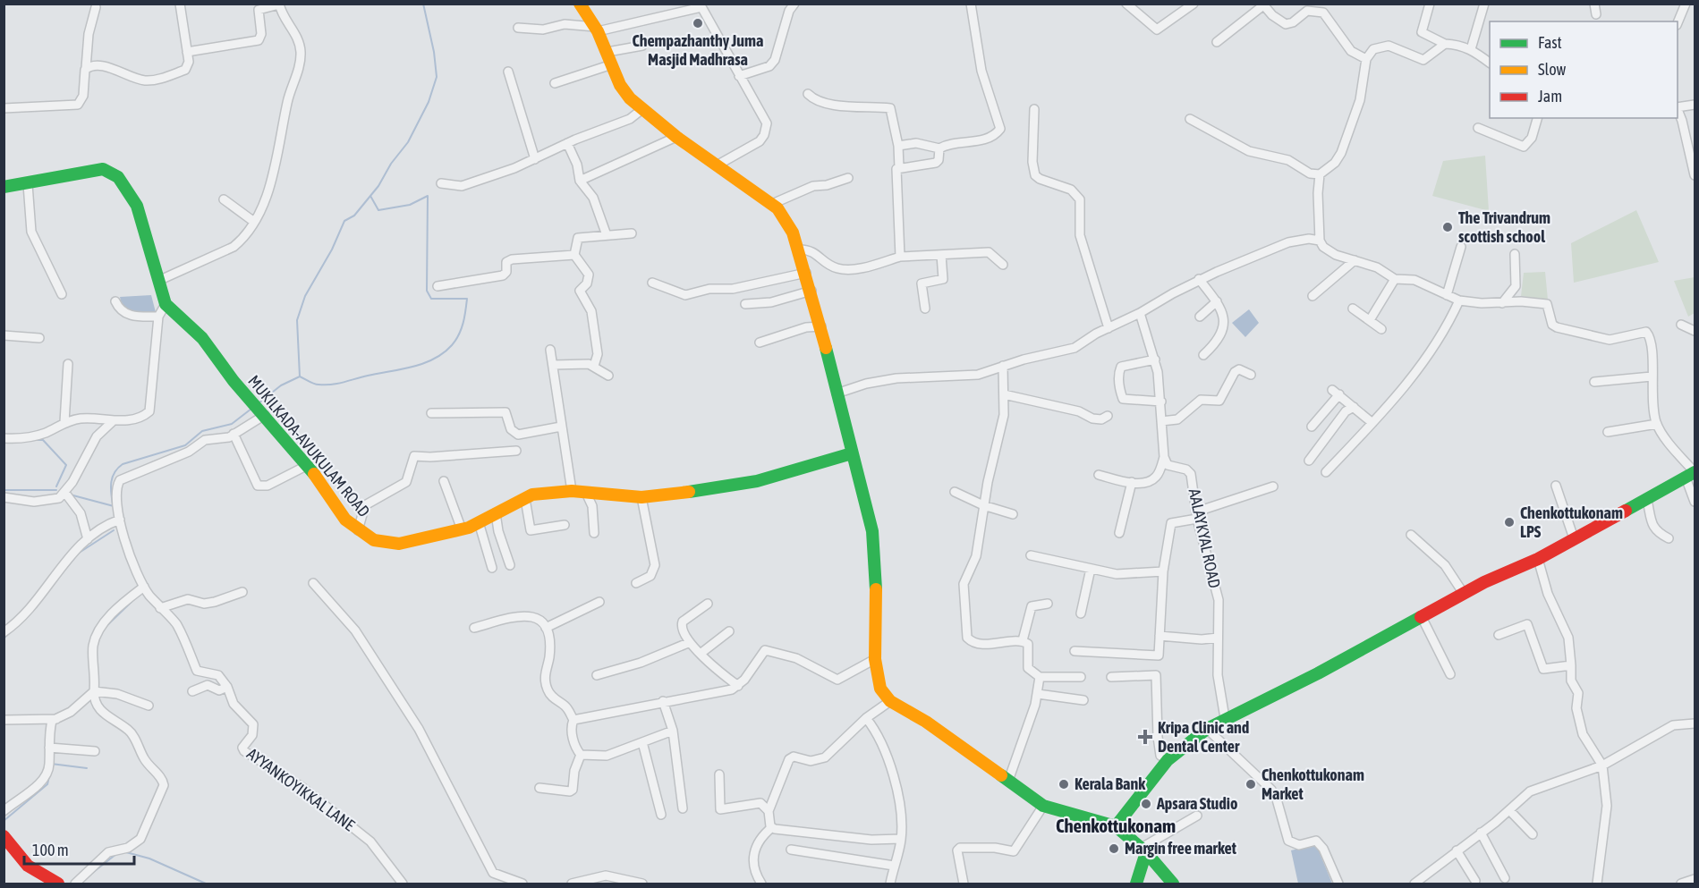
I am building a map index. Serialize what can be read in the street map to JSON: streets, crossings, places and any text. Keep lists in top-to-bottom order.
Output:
{
  "streets": {
    "main road": ["MUKILKADA-AVUKULAM ROAD"],
    "street": ["AALAYKYAL ROAD", "AYYANKOYIKKAL LANE"]
  },
  "crossings": [
    ["MUKILKADA-AVUKULAM ROAD", "AYYANKOYIKKAL LANE"]
  ],
  "districts": ["Chenkottukonam"],
  "places": {
    "other": [
      "Chempazhanthy Juma Masjid Madhrasa",
      "The Trivandrum scottish school",
      "Chenkottukonam LPS",
      "Kerala Bank",
      "Chenkottukonam Market",
      "Apsara Studio",
      "Margin free market"
    ],
    "health": ["Kripa Clinic and Dental Center"]
  },
  "legend": ["Fast", "Slow", "Jam"],
  "scale_bar": "100 m"
}
